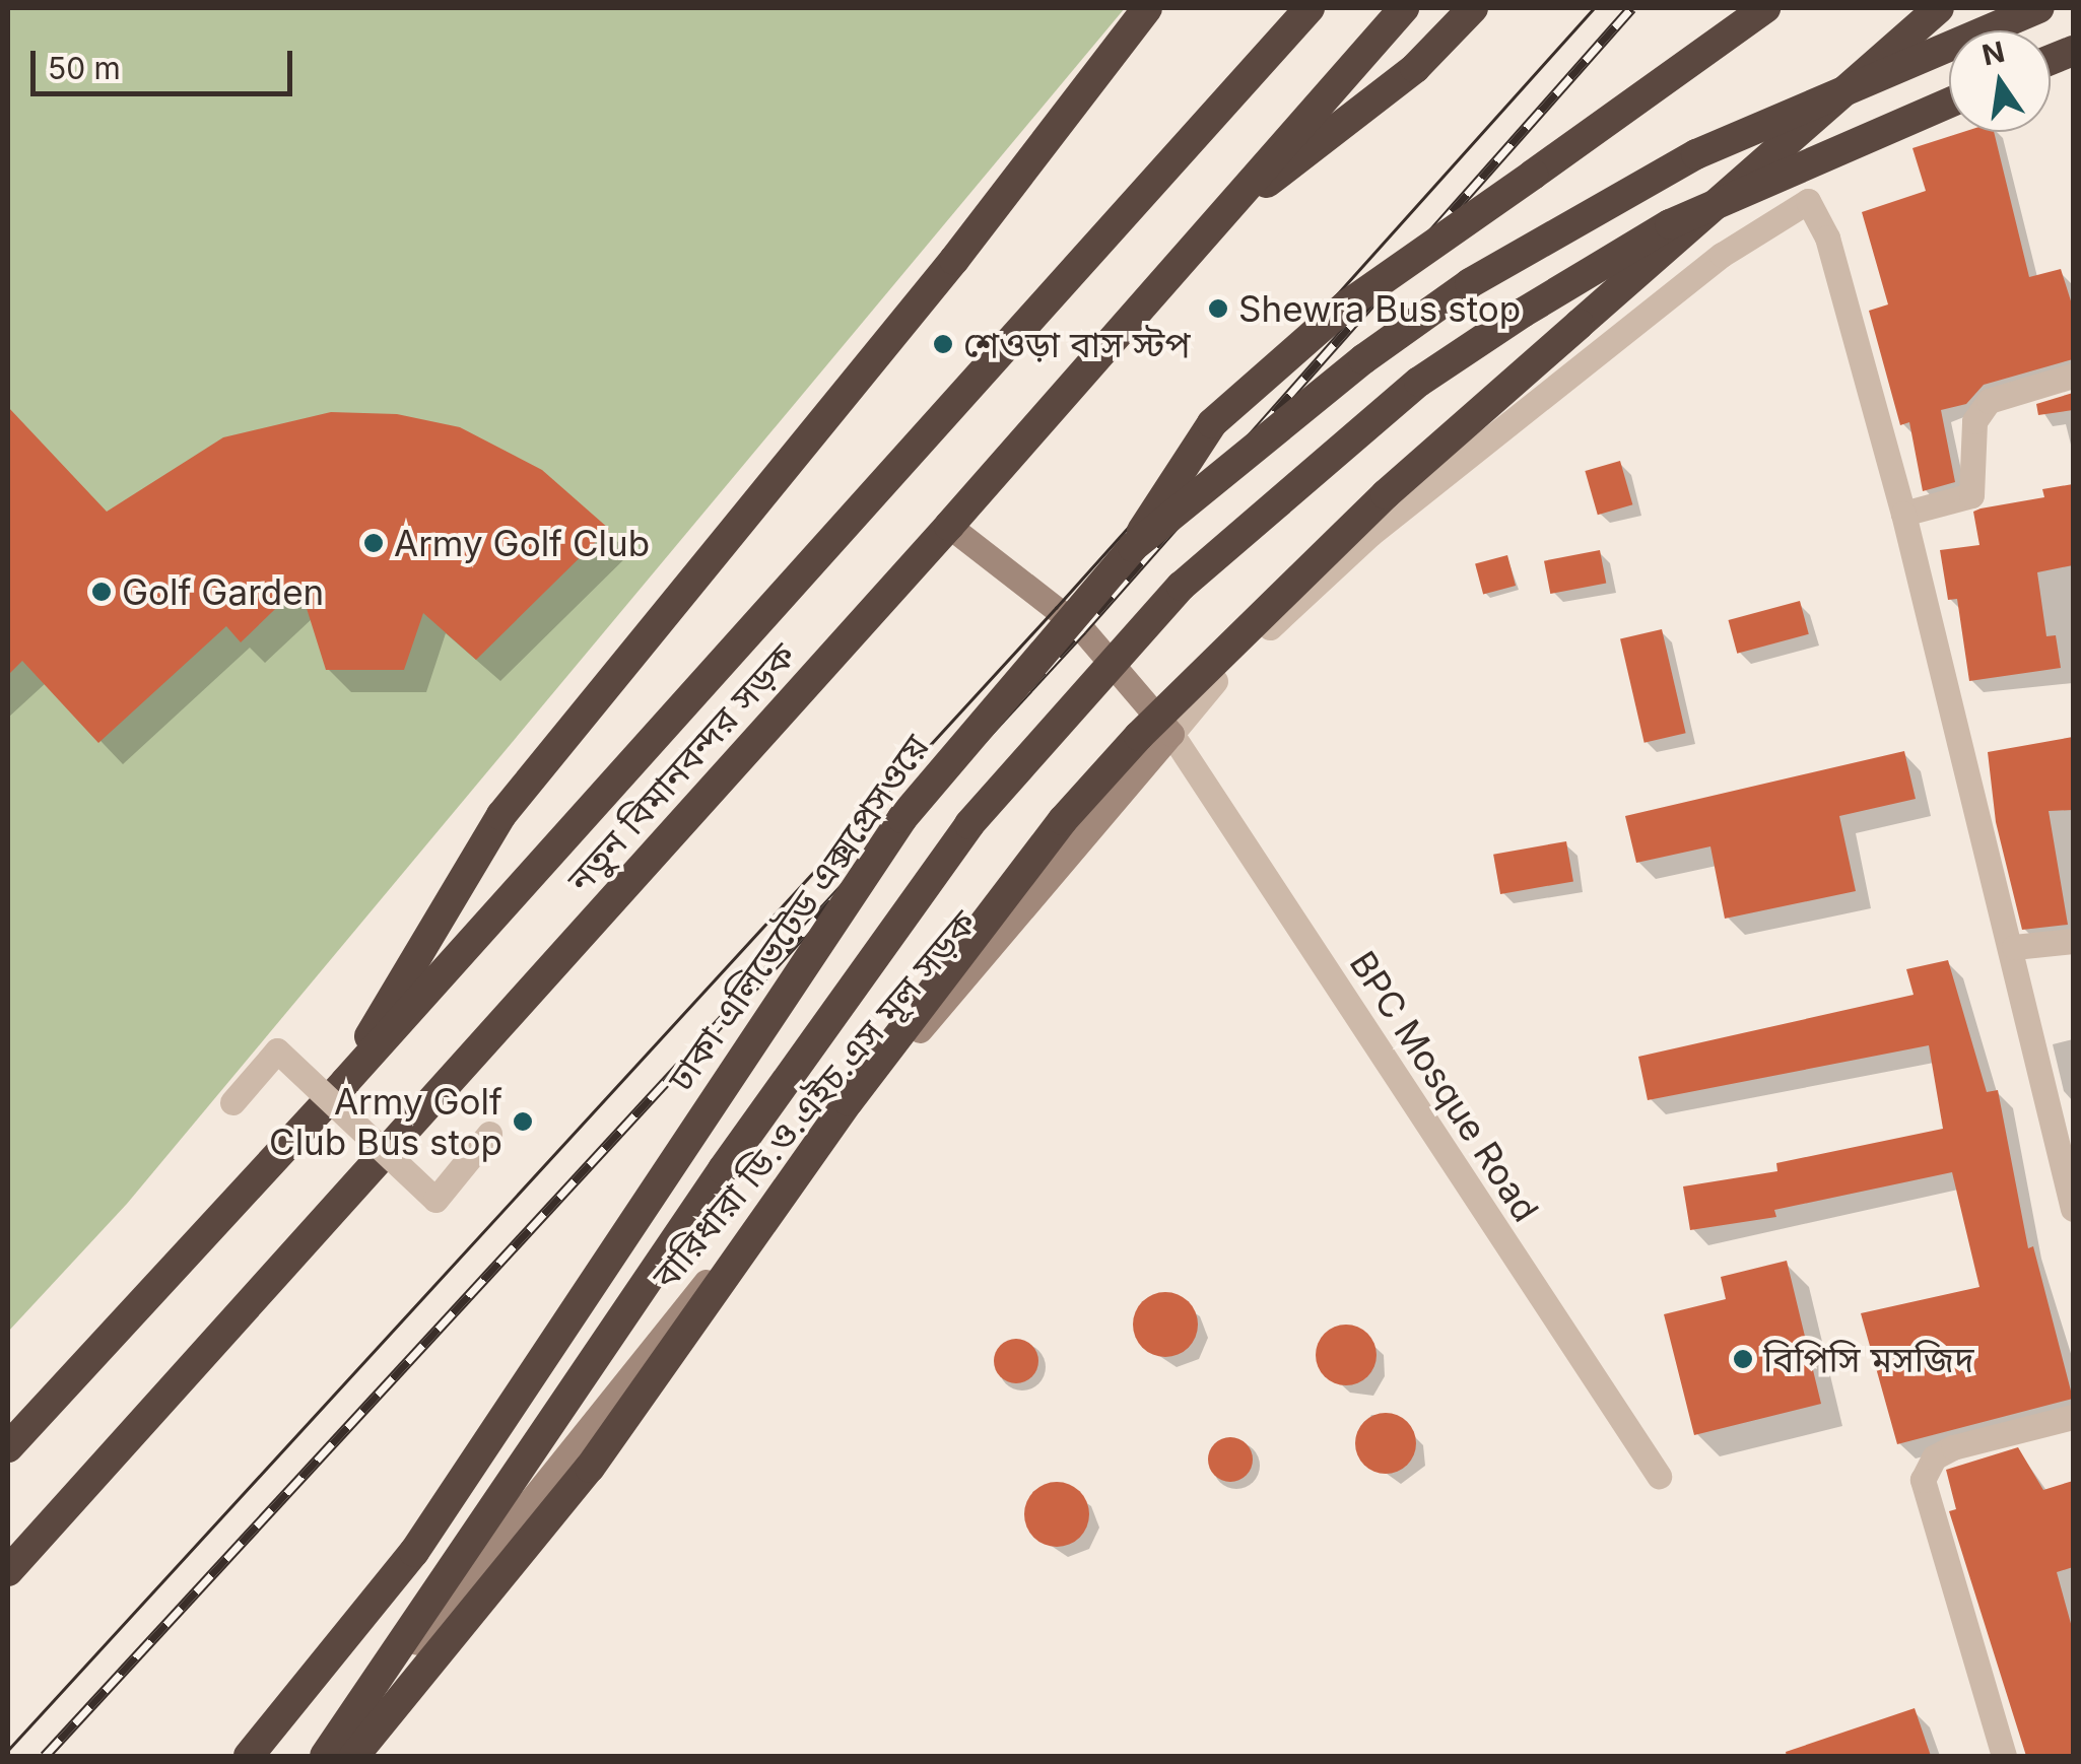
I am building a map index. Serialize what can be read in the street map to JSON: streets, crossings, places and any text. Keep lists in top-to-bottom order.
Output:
{
  "streets": {
    "highway": ["নতুন বিমানবন্দর সড়ক", "ঢাকা এলিভেটেড এক্সপ্রেসওয়ে"],
    "street": ["BPC Mosque Road", "বারিধারা ডি.ও.এইচ.এস মূল সড়ক"]
  },
  "crossings": [
    ["BPC Mosque Road", "বারিধারা ডি.ও.এইচ.এস মূল সড়ক"]
  ],
  "places": [
    "Shewra Bus stop",
    "শেওড়া বাস স্টপ",
    "Army Golf Club",
    "Golf Garden",
    "Army Golf Club Bus stop",
    "বিপিসি মসজিদ"
  ],
  "scale_bar": "50 m",
  "north": "top"
}
